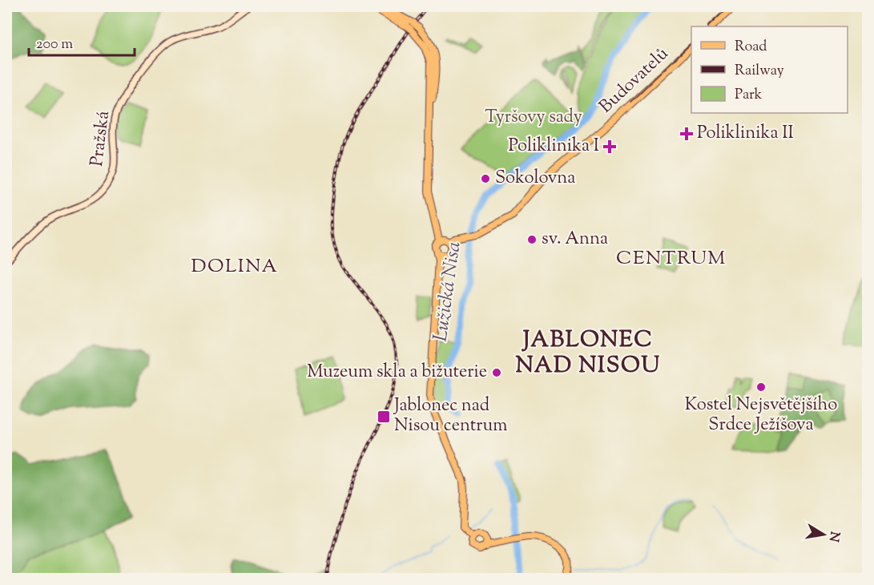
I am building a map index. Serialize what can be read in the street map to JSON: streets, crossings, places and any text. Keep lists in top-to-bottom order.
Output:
{
  "streets": {
    "main road": ["Budovatelů", "Pražská"]
  },
  "districts": ["CENTRUM", "DOLINA", "JABLONEC NAD NISOU"],
  "water": ["Lužická Nisa"],
  "parks": ["Tyršovy sady"],
  "places": {
    "health": ["Poliklinika II", "Poliklinika I"],
    "other": [
      "Sokolovna",
      "sv. Anna",
      "Muzeum skla a bižuterie",
      "Kostel Nejsvětějšího Srdce Ježíšova"
    ],
    "transit": ["Jablonec nad Nisou centrum"]
  },
  "legend": ["Road", "Railway", "Park"],
  "scale_bar": "200 m",
  "north": "right"
}
